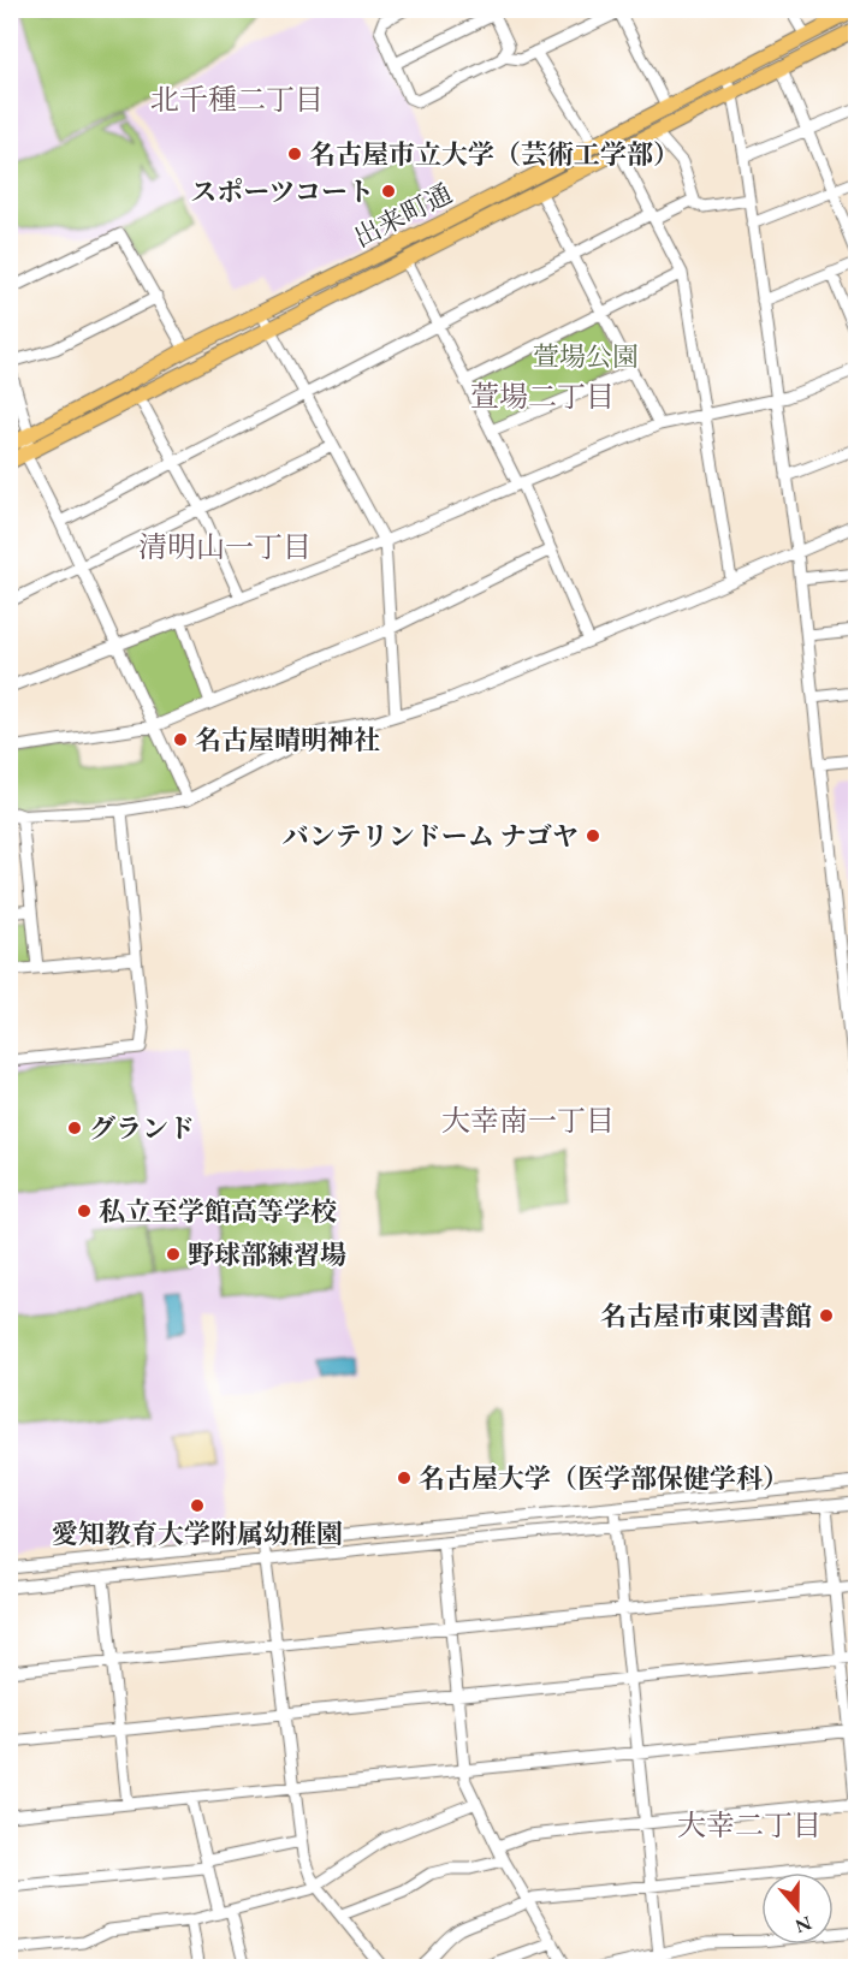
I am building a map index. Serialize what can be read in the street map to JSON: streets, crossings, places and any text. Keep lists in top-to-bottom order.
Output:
{
  "streets": {
    "main road": ["出来町通"]
  },
  "districts": [
    "北千種二丁目",
    "萱場二丁目",
    "清明山一丁目",
    "大幸南一丁目",
    "大幸二丁目"
  ],
  "parks": ["萱場公園"],
  "places": [
    "名古屋市立大学（芸術工学部）",
    "スポーツコート",
    "名古屋晴明神社",
    "バンテリンドーム ナゴヤ",
    "グランド",
    "私立至学館高等学校",
    "野球部練習場",
    "名古屋市東図書館",
    "名古屋大学（医学部保健学科）",
    "愛知教育大学附属幼稚園"
  ],
  "north": "bottom"
}
